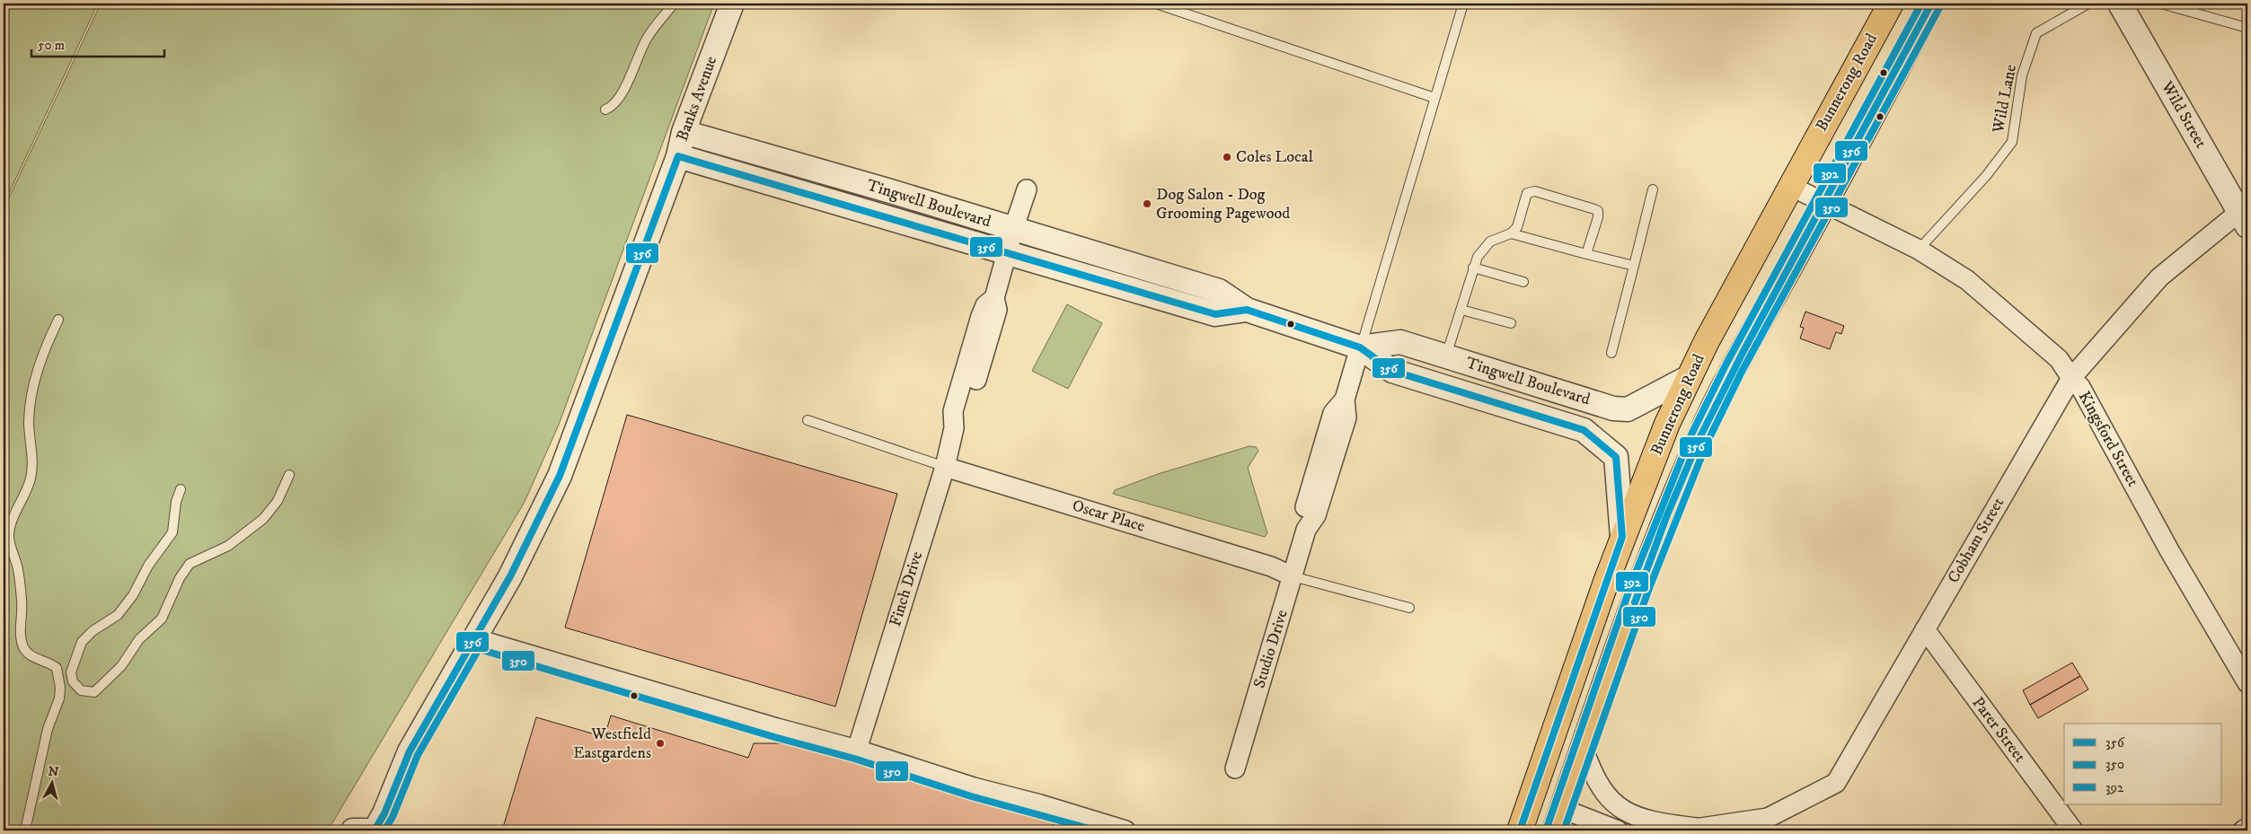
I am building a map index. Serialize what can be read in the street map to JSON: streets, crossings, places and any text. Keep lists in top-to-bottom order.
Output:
{
  "streets": {
    "main road": ["Bunnerong Road"],
    "street": [
      "Banks Avenue",
      "Wild Street",
      "Tingwell Boulevard",
      "Kingsford Street",
      "Oscar Place",
      "Cobham Street",
      "Finch Drive",
      "Studio Drive",
      "Parer Street"
    ],
    "lane": ["Wild Lane"]
  },
  "crossings": [
    ["Bunnerong Road", "Tingwell Boulevard"],
    ["Bunnerong Road", "Kingsford Street"],
    ["Bunnerong Road", "Cobham Street"],
    ["Banks Avenue", "Tingwell Boulevard"],
    ["Wild Lane", "Kingsford Street"],
    ["Wild Street", "Cobham Street"],
    ["Tingwell Boulevard", "Finch Drive"],
    ["Tingwell Boulevard", "Studio Drive"],
    ["Kingsford Street", "Cobham Street"],
    ["Oscar Place", "Finch Drive"],
    ["Oscar Place", "Studio Drive"],
    ["Cobham Street", "Parer Street"]
  ],
  "places": ["Coles Local", "Dog Salon - Dog Grooming Pagewood", "Westfield Eastgardens"],
  "lines": ["transit line 356", "transit line 392", "transit line 350"],
  "legend": ["356", "350", "392"],
  "scale_bar": "50 m",
  "north": "top"
}
